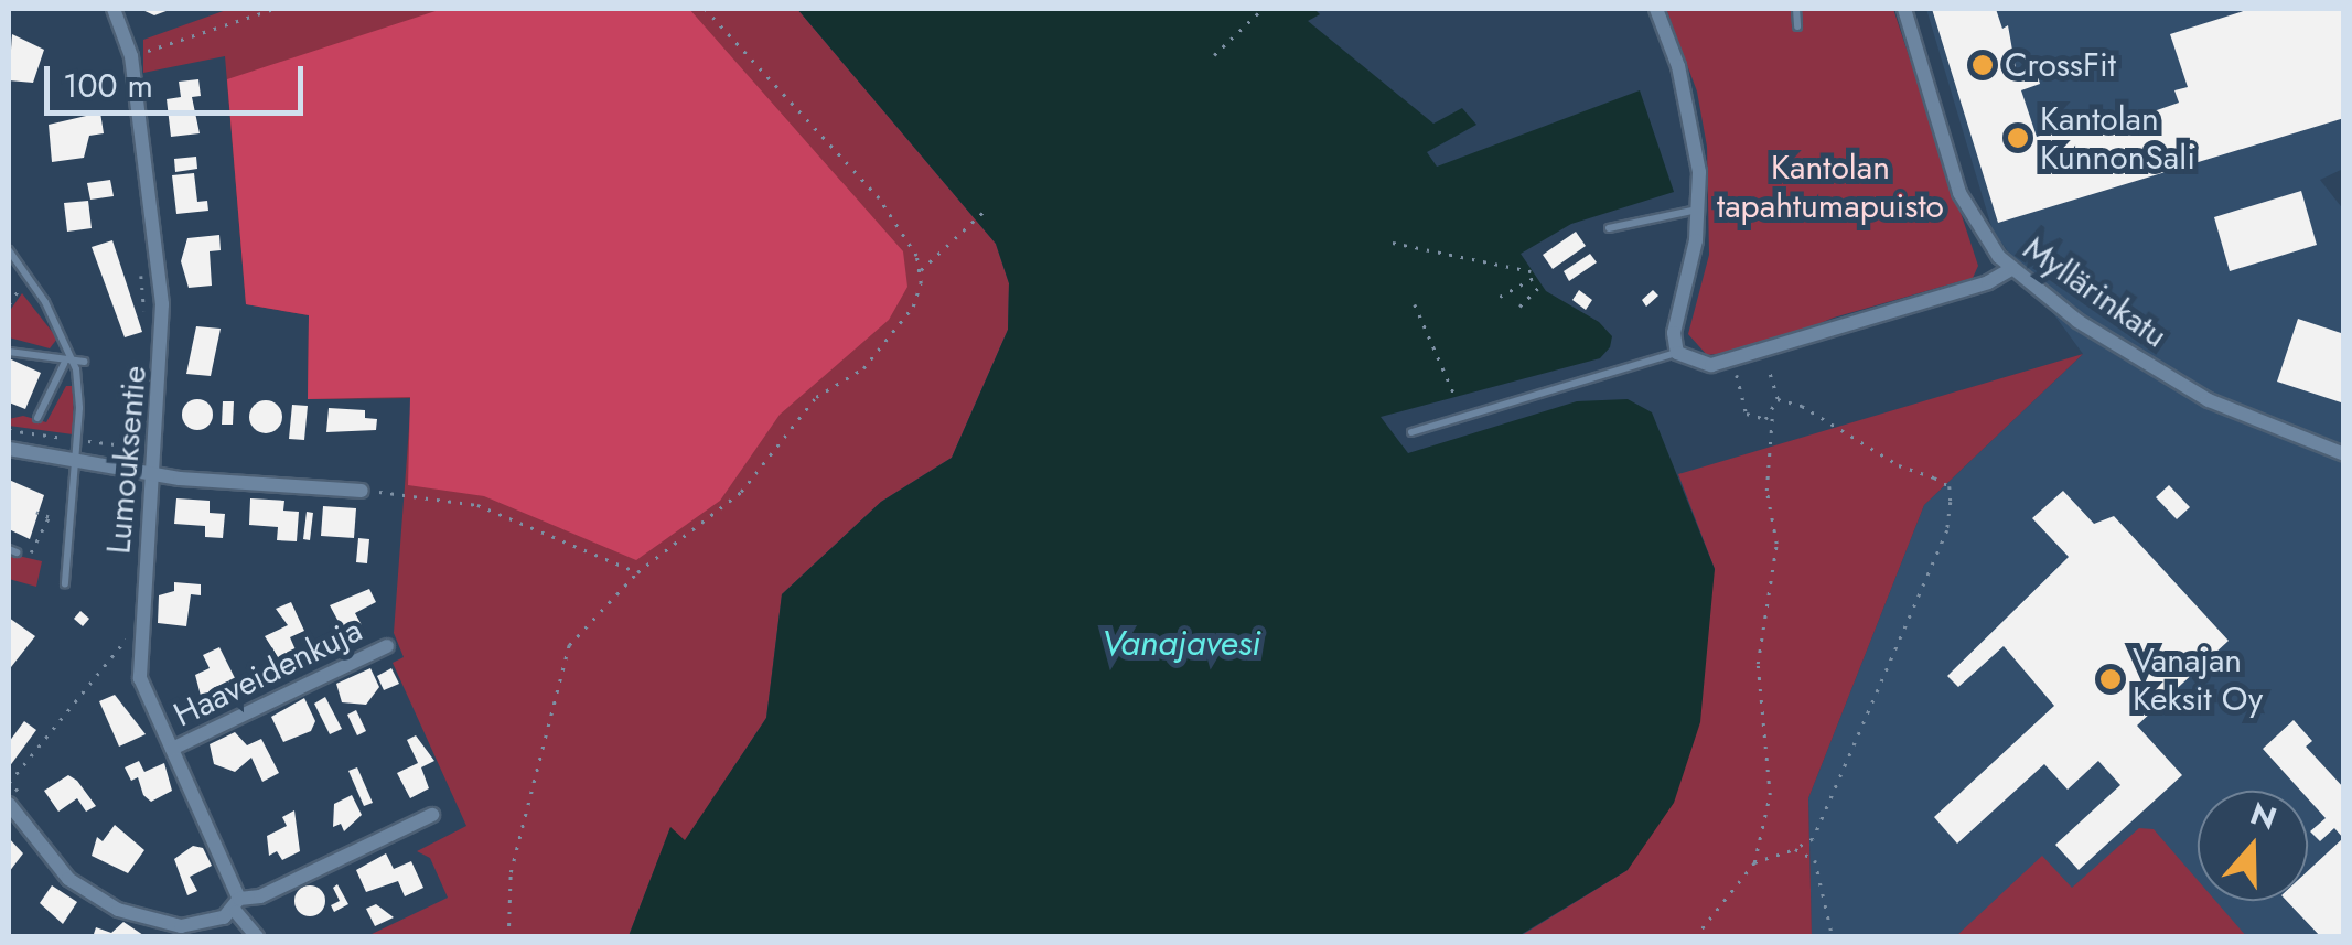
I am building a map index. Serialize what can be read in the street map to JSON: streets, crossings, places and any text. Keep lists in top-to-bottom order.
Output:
{
  "streets": {
    "street": ["Myllärinkatu", "Lumouksentie", "Haaveidenkuja"]
  },
  "crossings": [
    ["Lumouksentie", "Haaveidenkuja"]
  ],
  "water": ["Vanajavesi"],
  "parks": ["Kantolan tapahtumapuisto"],
  "places": ["CrossFit", "Kantolan KunnonSali", "Vanajan Keksit Oy"],
  "scale_bar": "100 m",
  "north": "top"
}
